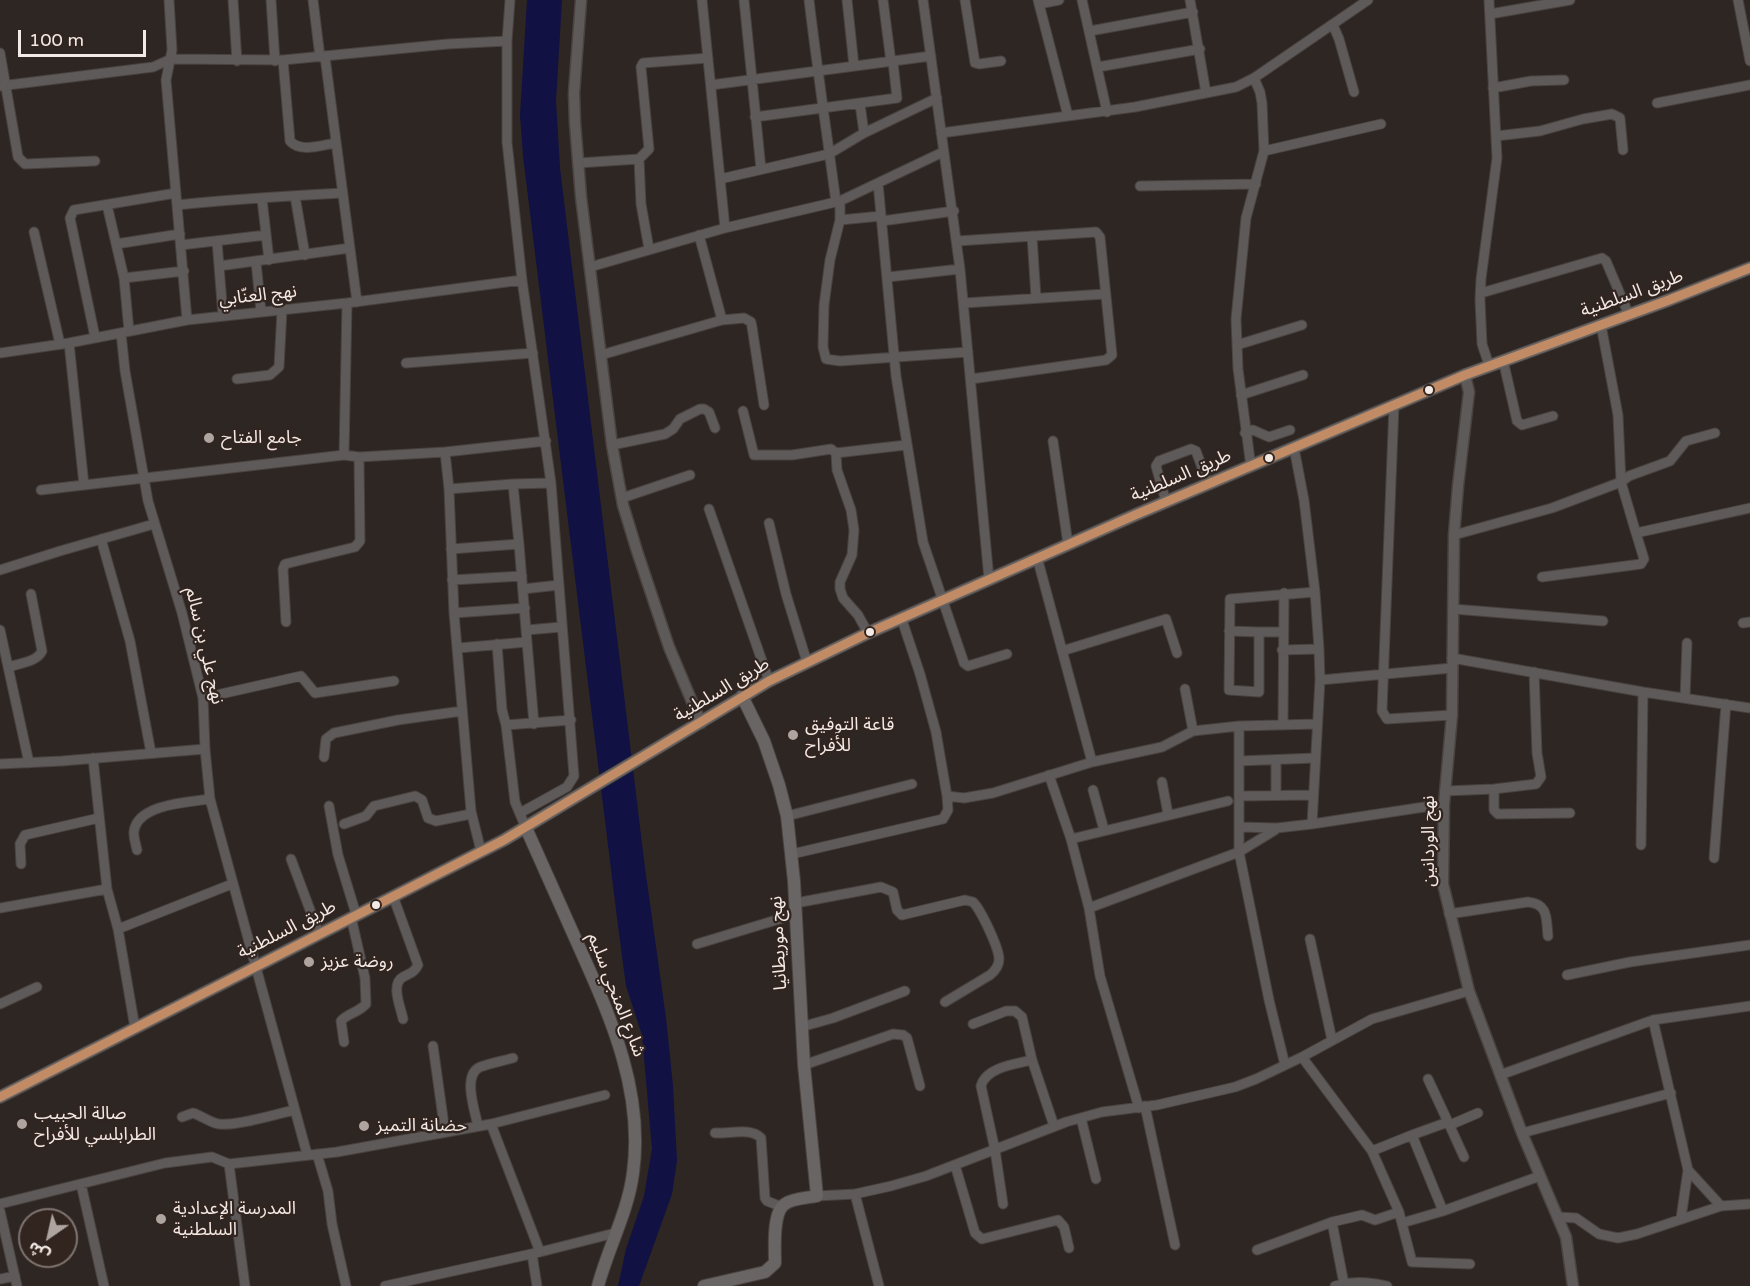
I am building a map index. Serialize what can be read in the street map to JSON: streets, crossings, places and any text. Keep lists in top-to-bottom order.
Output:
{
  "streets": {
    "main road": ["طريق السلطنية", "نهج موريطانيا", "شارع المنجي سليم"],
    "street": ["نهج العنّابي", "نهج علي بن سالم", "نهج الوردانين"]
  },
  "crossings": [
    ["طريق السلطنية", "نهج علي بن سالم"],
    ["طريق السلطنية", "نهج الوردانين"],
    ["طريق السلطنية", "نهج موريطانيا"],
    ["طريق السلطنية", "شارع المنجي سليم"],
    ["نهج العنّابي", "نهج علي بن سالم"]
  ],
  "places": [
    "جامع الفتاح",
    "قاعة التوفيق للأفراح",
    "روضة عزيز",
    "صالة الحبيب الطرابلسي للأفراح",
    "حضانة التميز",
    "المدرسة الإعدادية السلطنية"
  ],
  "scale_bar": "100 m",
  "north": "bottom left"
}
